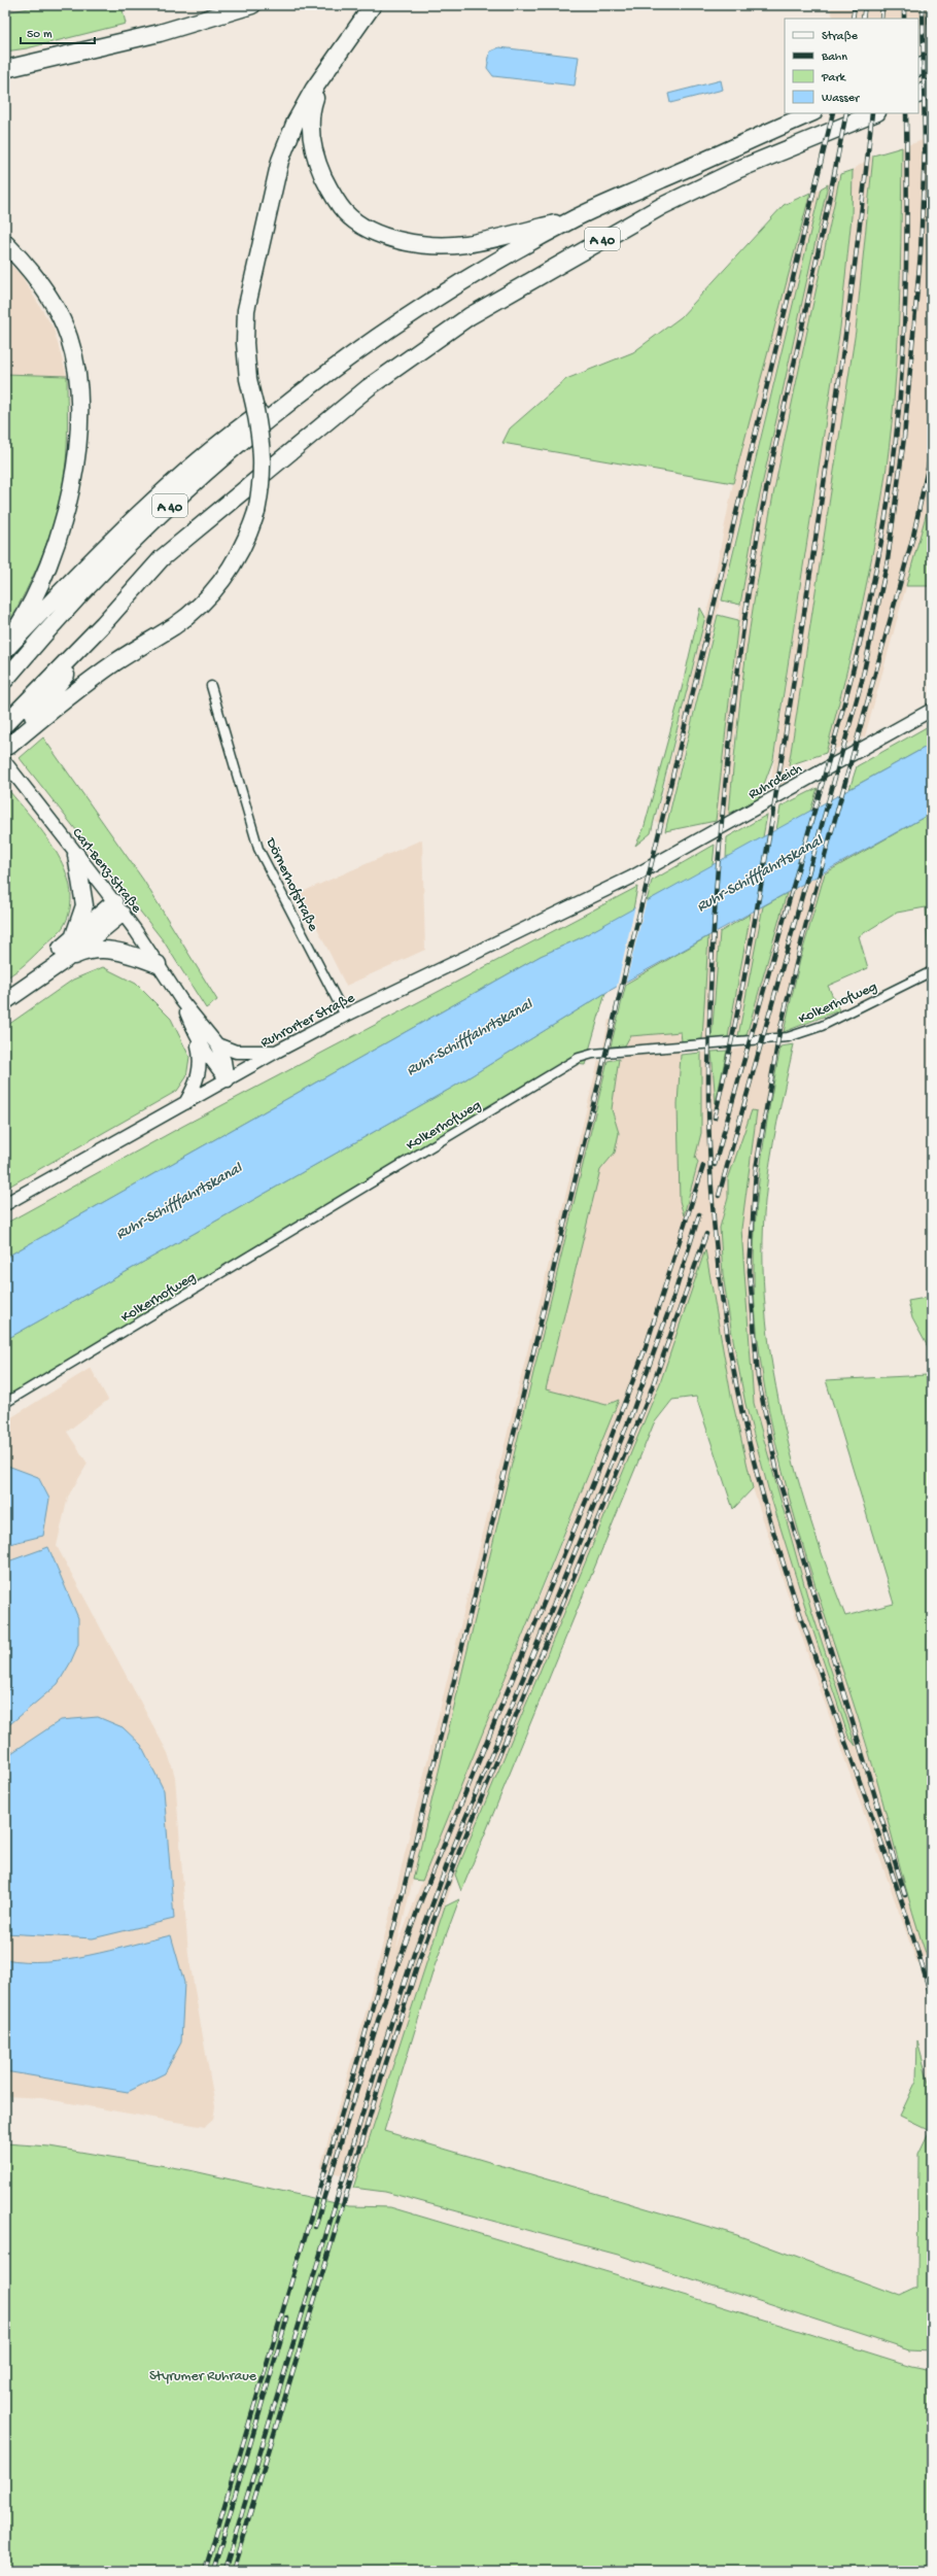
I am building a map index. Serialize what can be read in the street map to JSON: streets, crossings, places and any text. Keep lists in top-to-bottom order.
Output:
{
  "streets": {
    "highway": ["A 40"],
    "main road": ["Ruhrdeich", "Carl-Benz-Straße", "Ruhrorter Straße"],
    "street": ["Dörnerhofstraße", "Kolkerhofweg"]
  },
  "crossings": [
    ["Ruhrdeich", "Ruhrorter Straße"],
    ["Carl-Benz-Straße", "Ruhrorter Straße"],
    ["Dörnerhofstraße", "Ruhrorter Straße"]
  ],
  "water": ["Ruhr-Schifffahrtskanal"],
  "parks": ["Styrumer Ruhraue"],
  "legend": [
    "Straße",
    "Bahn",
    "Park",
    "Wasser"
  ],
  "scale_bar": "50 m"
}
